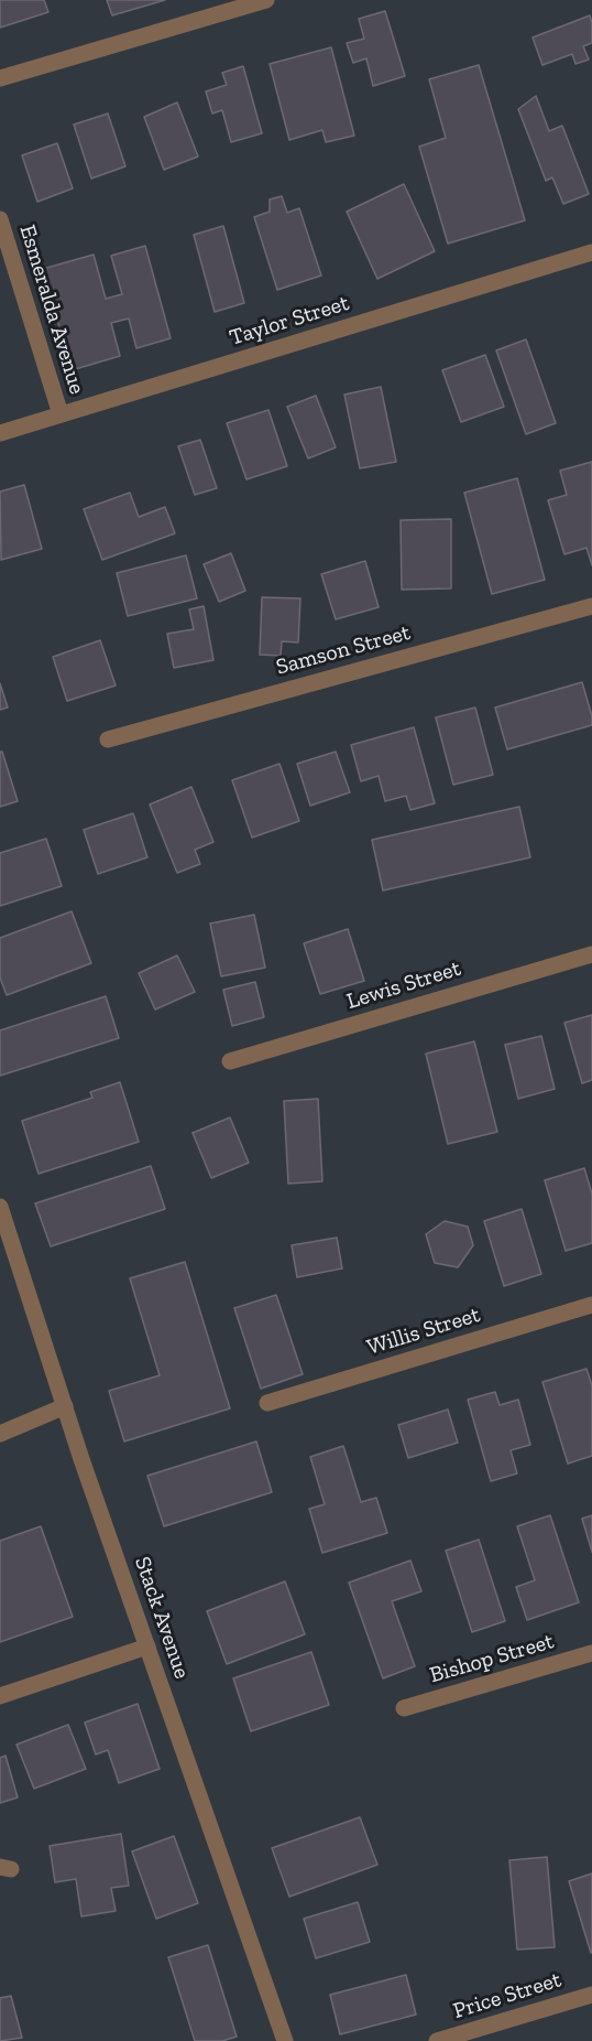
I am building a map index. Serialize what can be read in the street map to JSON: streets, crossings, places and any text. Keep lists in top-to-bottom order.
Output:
{
  "streets": {
    "street": [
      "Esmeralda Avenue",
      "Taylor Street",
      "Samson Street",
      "Lewis Street",
      "Willis Street",
      "Stack Avenue",
      "Bishop Street",
      "Price Street"
    ]
  },
  "crossings": [
    ["Esmeralda Avenue", "Taylor Street"]
  ]
}
